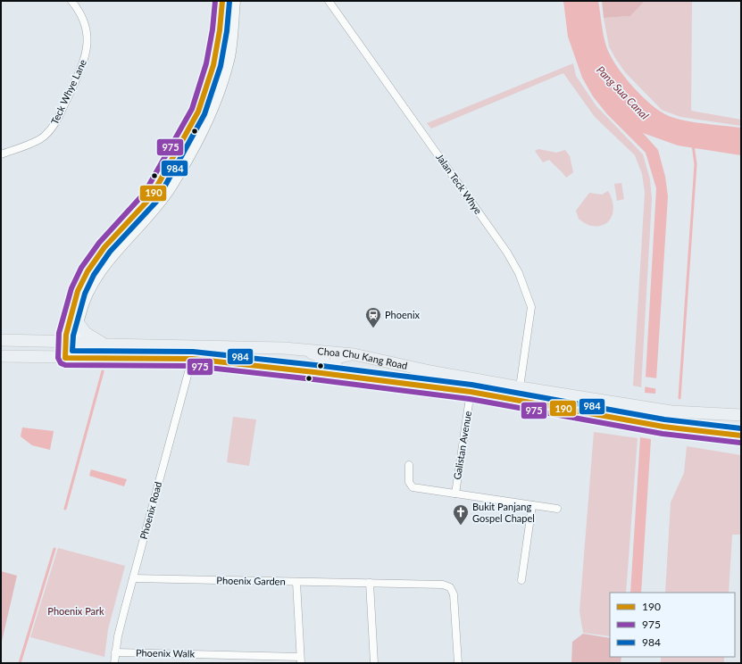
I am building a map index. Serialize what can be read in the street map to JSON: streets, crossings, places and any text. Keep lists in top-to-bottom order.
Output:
{
  "streets": {
    "main road": ["Choa Chu Kang Road"],
    "street": [
      "Teck Whye Lane",
      "Jalan Teck Whye",
      "Galistan Avenue",
      "Phoenix Road",
      "Phoenix Garden",
      "Phoenix Walk"
    ]
  },
  "crossings": [
    ["Jalan Teck Whye", "Choa Chu Kang Road"],
    ["Choa Chu Kang Road", "Galistan Avenue"],
    ["Choa Chu Kang Road", "Phoenix Road"],
    ["Phoenix Road", "Phoenix Garden"],
    ["Phoenix Road", "Phoenix Walk"],
    ["Phoenix Garden", "Phoenix Walk"]
  ],
  "water": ["Pang Sua Canal"],
  "parks": ["Phoenix Park"],
  "places": {
    "station": ["Phoenix"],
    "church": ["Bukit Panjang Gospel Chapel"]
  },
  "lines": ["transit line 190", "transit line 975", "transit line 984"],
  "legend": ["190", "975", "984"]
}
